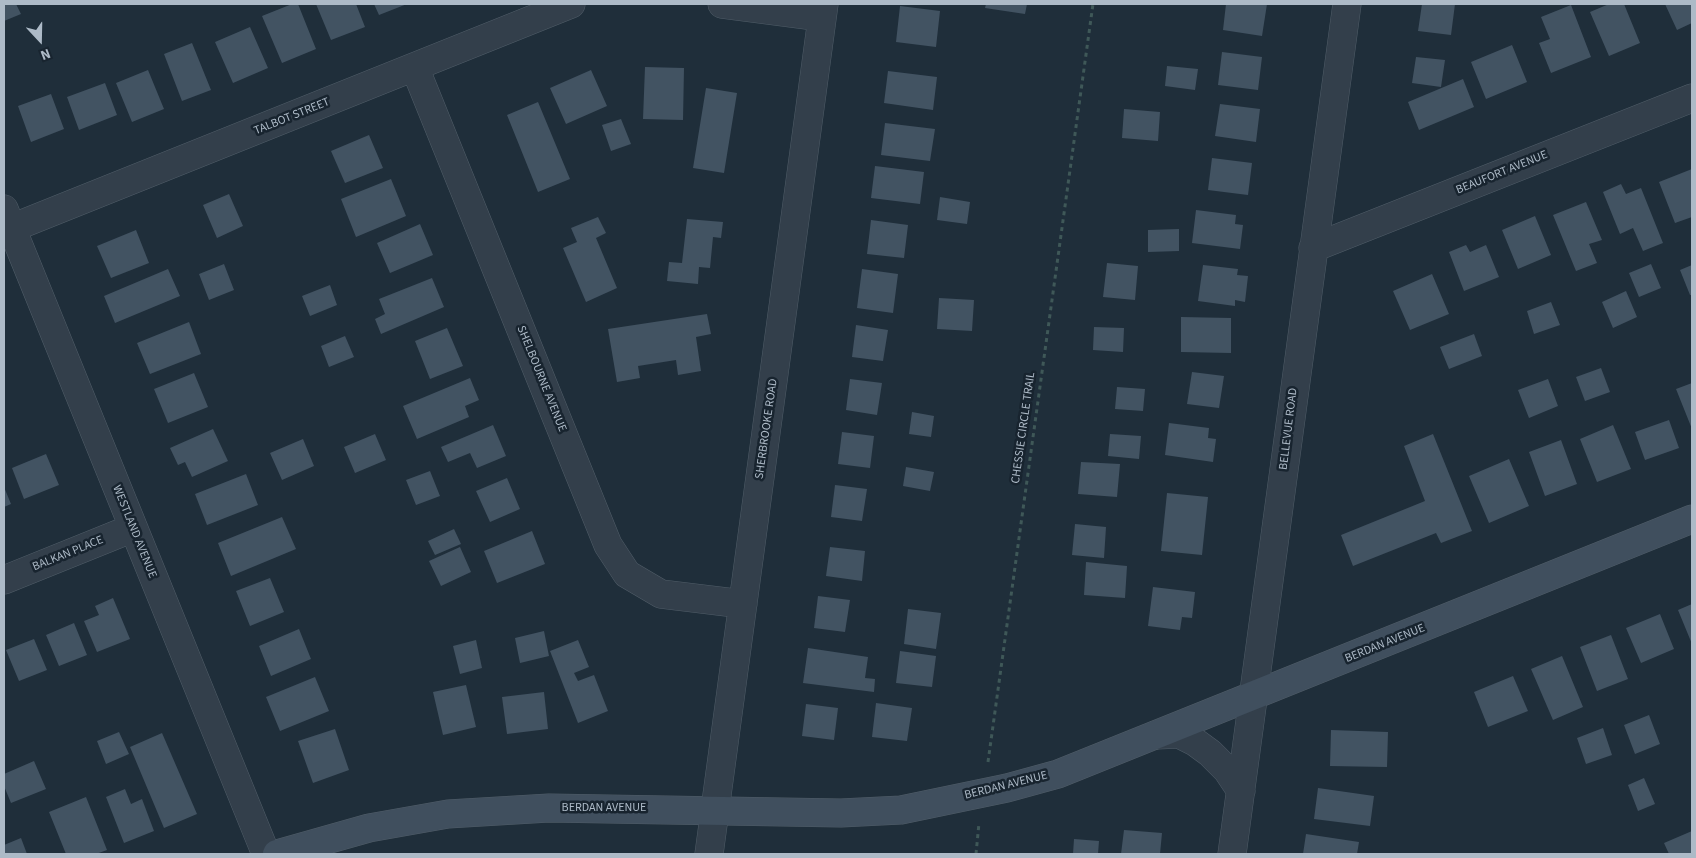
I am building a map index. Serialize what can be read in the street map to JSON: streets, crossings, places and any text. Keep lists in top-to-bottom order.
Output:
{
  "streets": {
    "street": [
      "TALBOT STREET",
      "BEAUFORT AVENUE",
      "SHELBOURNE AVENUE",
      "SHERBROOKE ROAD",
      "BELLEVUE ROAD",
      "WESTLAND AVENUE",
      "BALKAN PLACE",
      "BERDAN AVENUE"
    ],
    "path": ["CHESSIE CIRCLE TRAIL"]
  },
  "crossings": [
    ["TALBOT STREET", "SHELBOURNE AVENUE"],
    ["TALBOT STREET", "WESTLAND AVENUE"],
    ["BEAUFORT AVENUE", "BELLEVUE ROAD"],
    ["SHELBOURNE AVENUE", "SHERBROOKE ROAD"],
    ["CHESSIE CIRCLE TRAIL", "BERDAN AVENUE"],
    ["SHERBROOKE ROAD", "BERDAN AVENUE"],
    ["BELLEVUE ROAD", "BERDAN AVENUE"],
    ["WESTLAND AVENUE", "BALKAN PLACE"]
  ],
  "north": "bottom"
}
